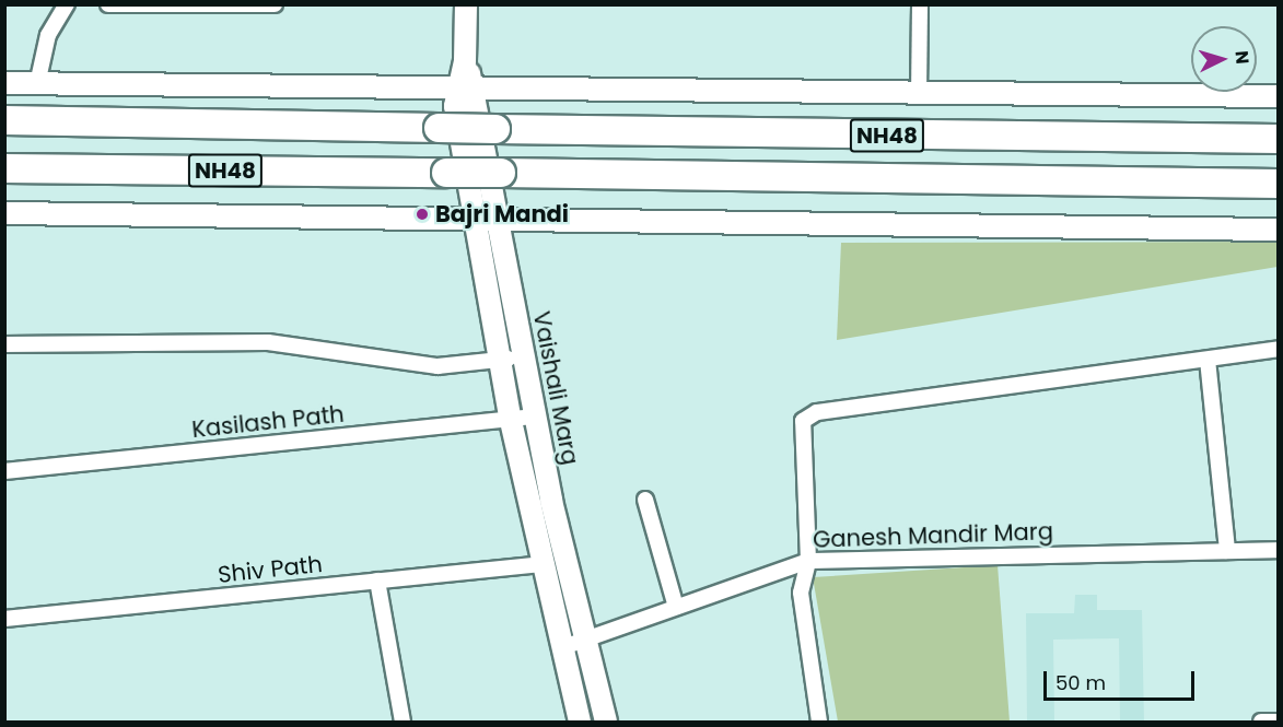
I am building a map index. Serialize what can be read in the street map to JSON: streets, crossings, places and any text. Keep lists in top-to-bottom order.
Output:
{
  "streets": {
    "highway": ["NH48"],
    "street": [
      "Vaishali Marg",
      "Kasilash Path",
      "Ganesh Mandir Marg",
      "Shiv Path"
    ]
  },
  "crossings": [
    ["Vaishali Marg", "Kasilash Path"],
    ["Vaishali Marg", "Ganesh Mandir Marg"]
  ],
  "places": ["Bajri Mandi"],
  "scale_bar": "50 m",
  "north": "right"
}
